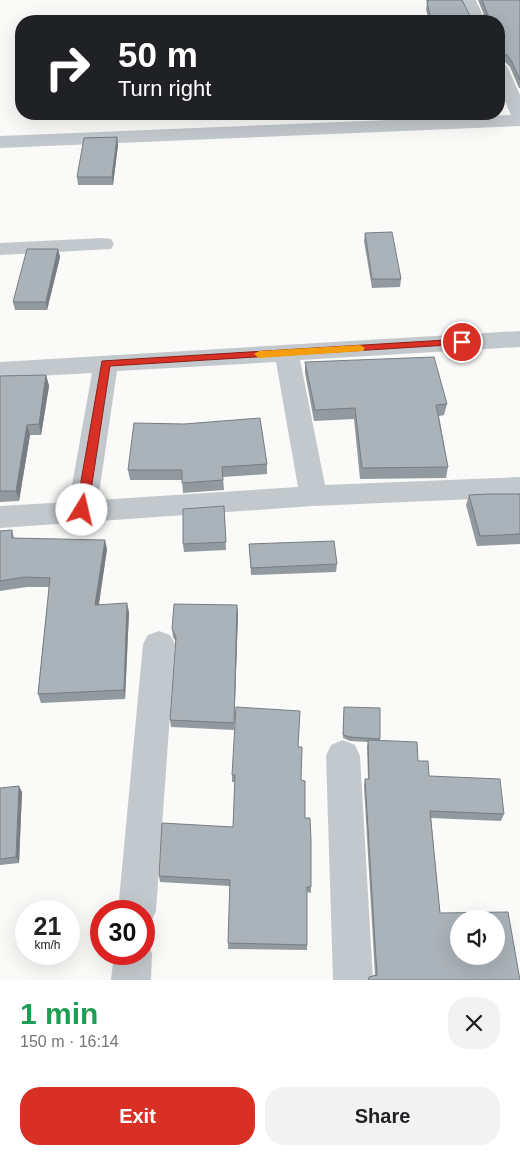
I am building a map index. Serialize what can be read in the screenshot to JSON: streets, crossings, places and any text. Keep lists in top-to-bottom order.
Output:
{
  "page": {
    "turn": ["50 m", "Turn right"],
    "speed": "21 km/h",
    "limit": "30",
    "heading": ["1 min", "150 m · 16:14"],
    "buttons": ["Exit", "Share"]
  }
}
